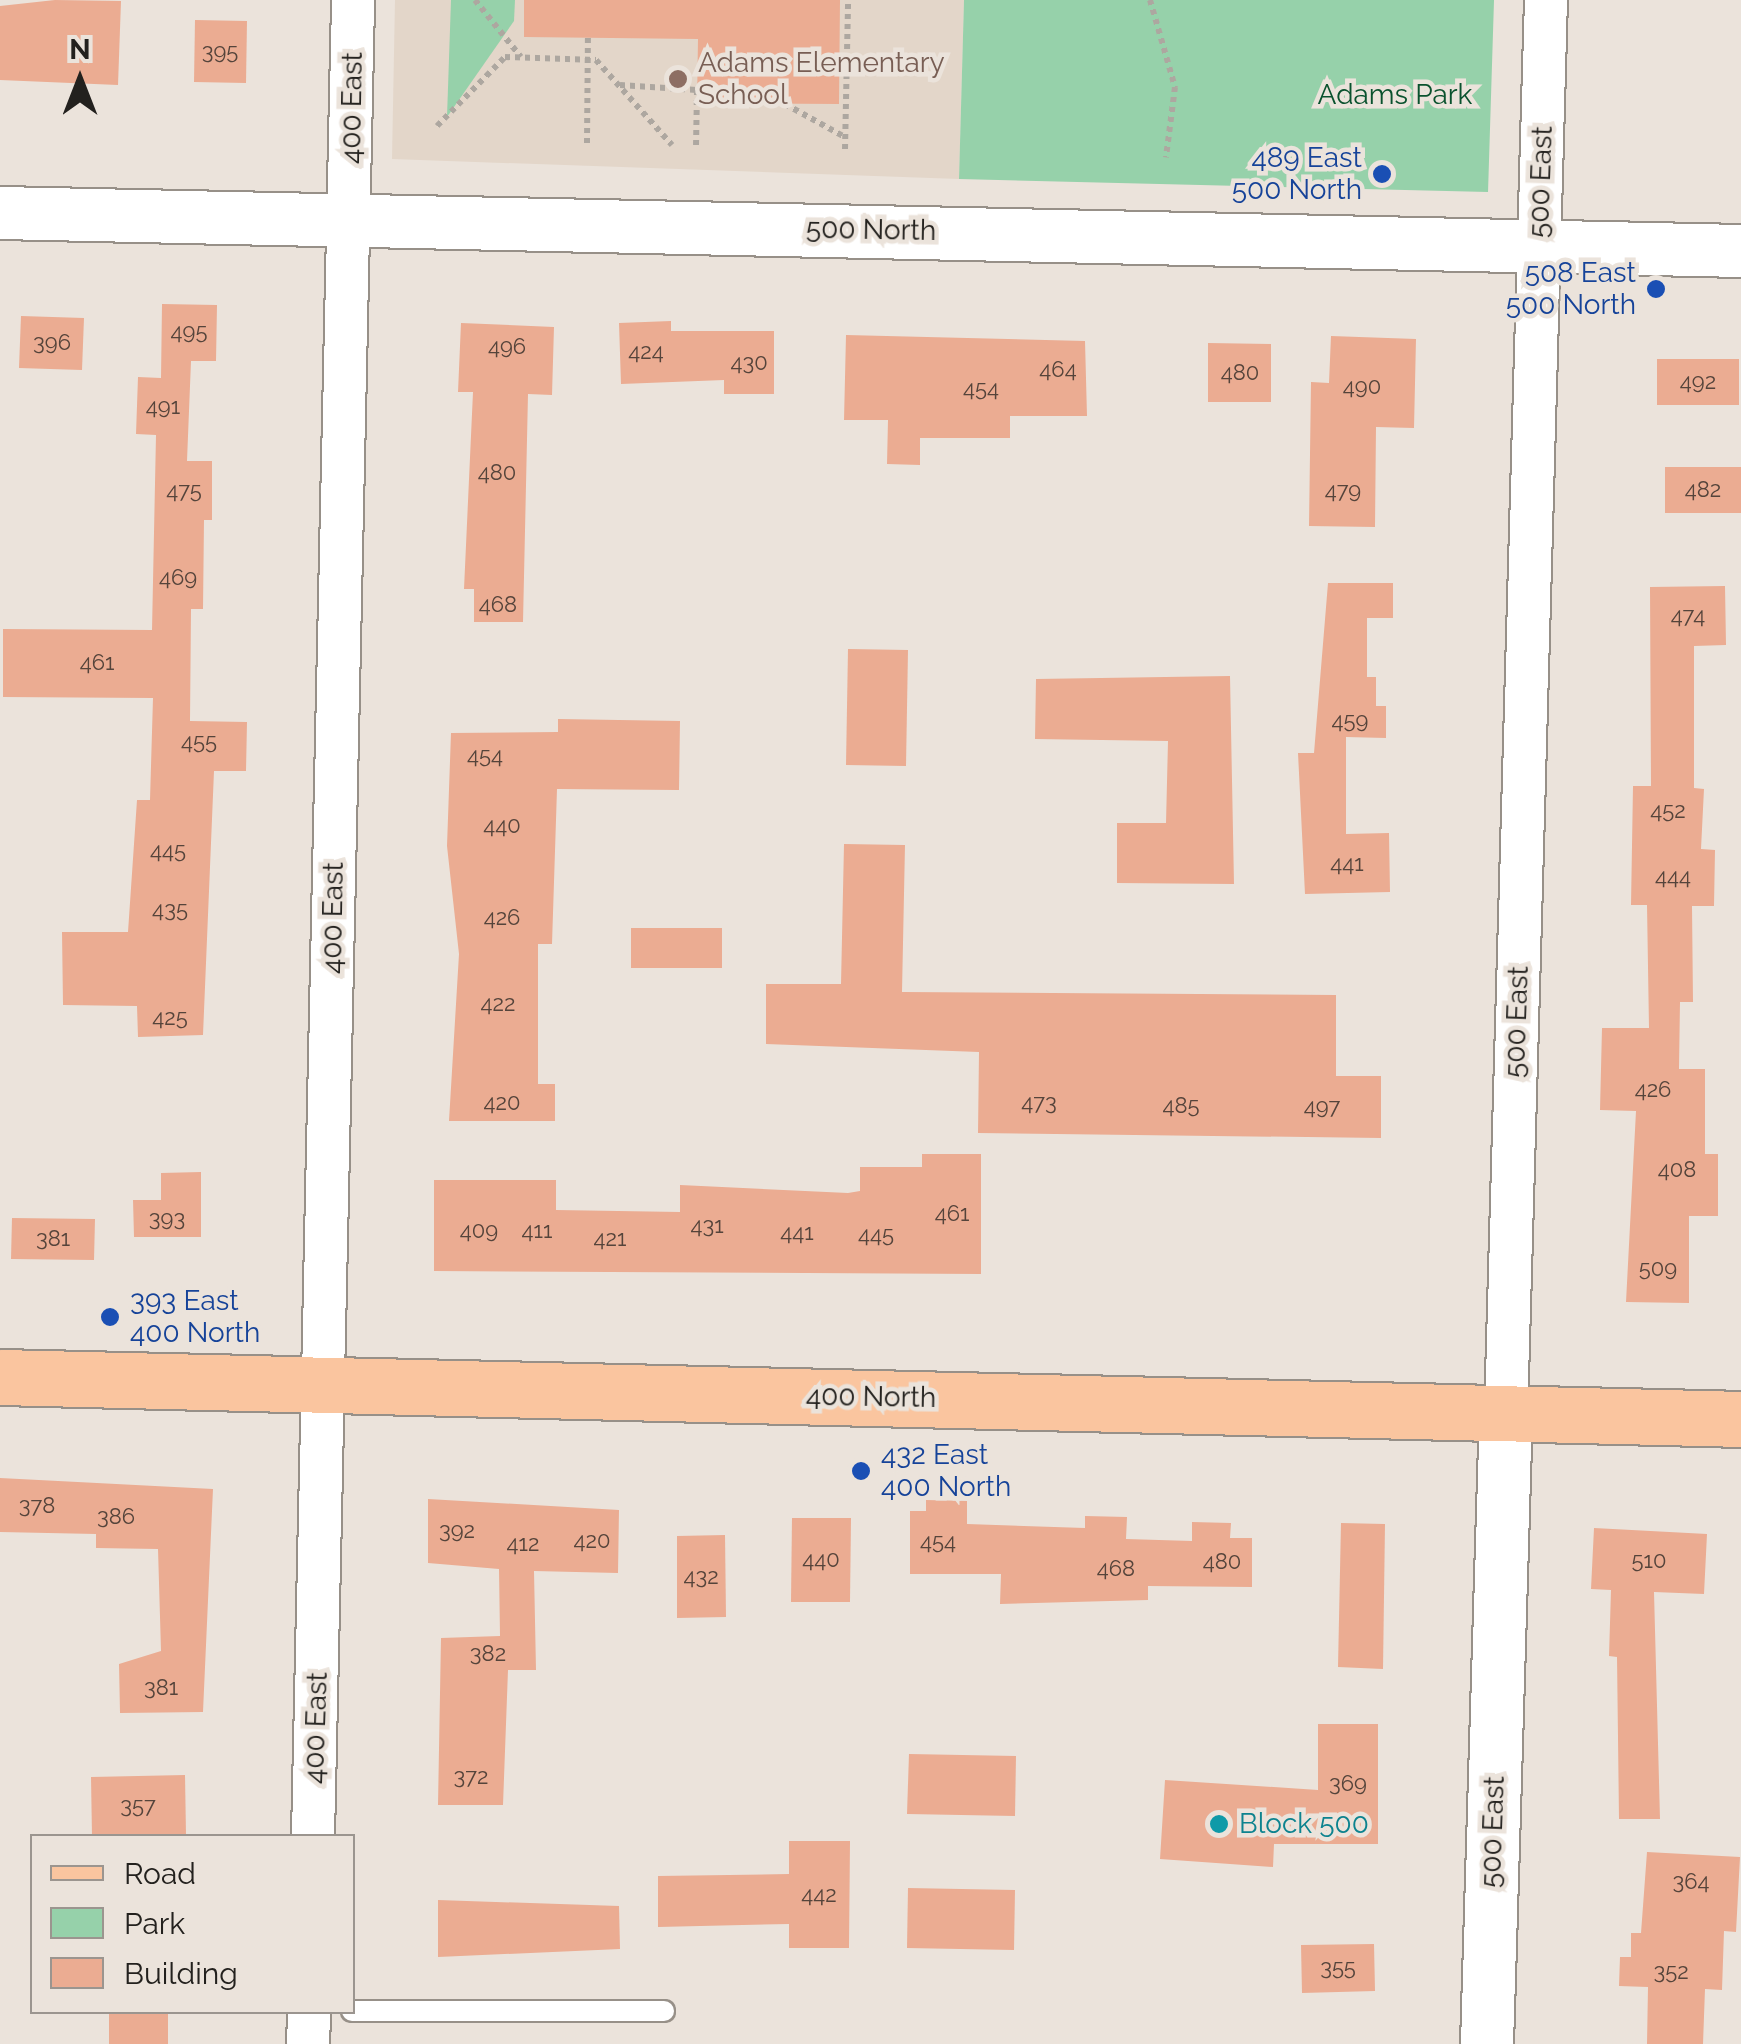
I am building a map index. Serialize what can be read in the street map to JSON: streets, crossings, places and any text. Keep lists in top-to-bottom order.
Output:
{
  "streets": {
    "main road": ["400 North"],
    "street": ["400 East", "500 East", "500 North"]
  },
  "crossings": [
    ["400 East", "500 North"],
    ["400 East", "400 North"],
    ["500 East", "500 North"],
    ["500 East", "400 North"]
  ],
  "parks": ["Adams Park"],
  "places": [
    "Adams Elementary School",
    "489 East 500 North",
    "508 East 500 North",
    "393 East 400 North",
    "432 East 400 North",
    "Block 500"
  ],
  "house_numbers": [
    "395",
    "495",
    "396",
    "496",
    "424",
    "430",
    "464",
    "480",
    "492",
    "490",
    "454",
    "491",
    "480",
    "482",
    "475",
    "479",
    "469",
    "468",
    "474",
    "461",
    "459",
    "455",
    "454",
    "452",
    "440",
    "445",
    "441",
    "444",
    "435",
    "426",
    "422",
    "425",
    "426",
    "420",
    "473",
    "485",
    "497",
    "408",
    "461",
    "393",
    "431",
    "409",
    "411",
    "441",
    "445",
    "381",
    "421",
    "509",
    "378",
    "386",
    "392",
    "420",
    "454",
    "412",
    "440",
    "510",
    "480",
    "468",
    "432",
    "382",
    "381",
    "372",
    "369",
    "357",
    "364",
    "442",
    "355",
    "352"
  ],
  "legend": ["Road", "Park", "Building"],
  "north": "top"
}
